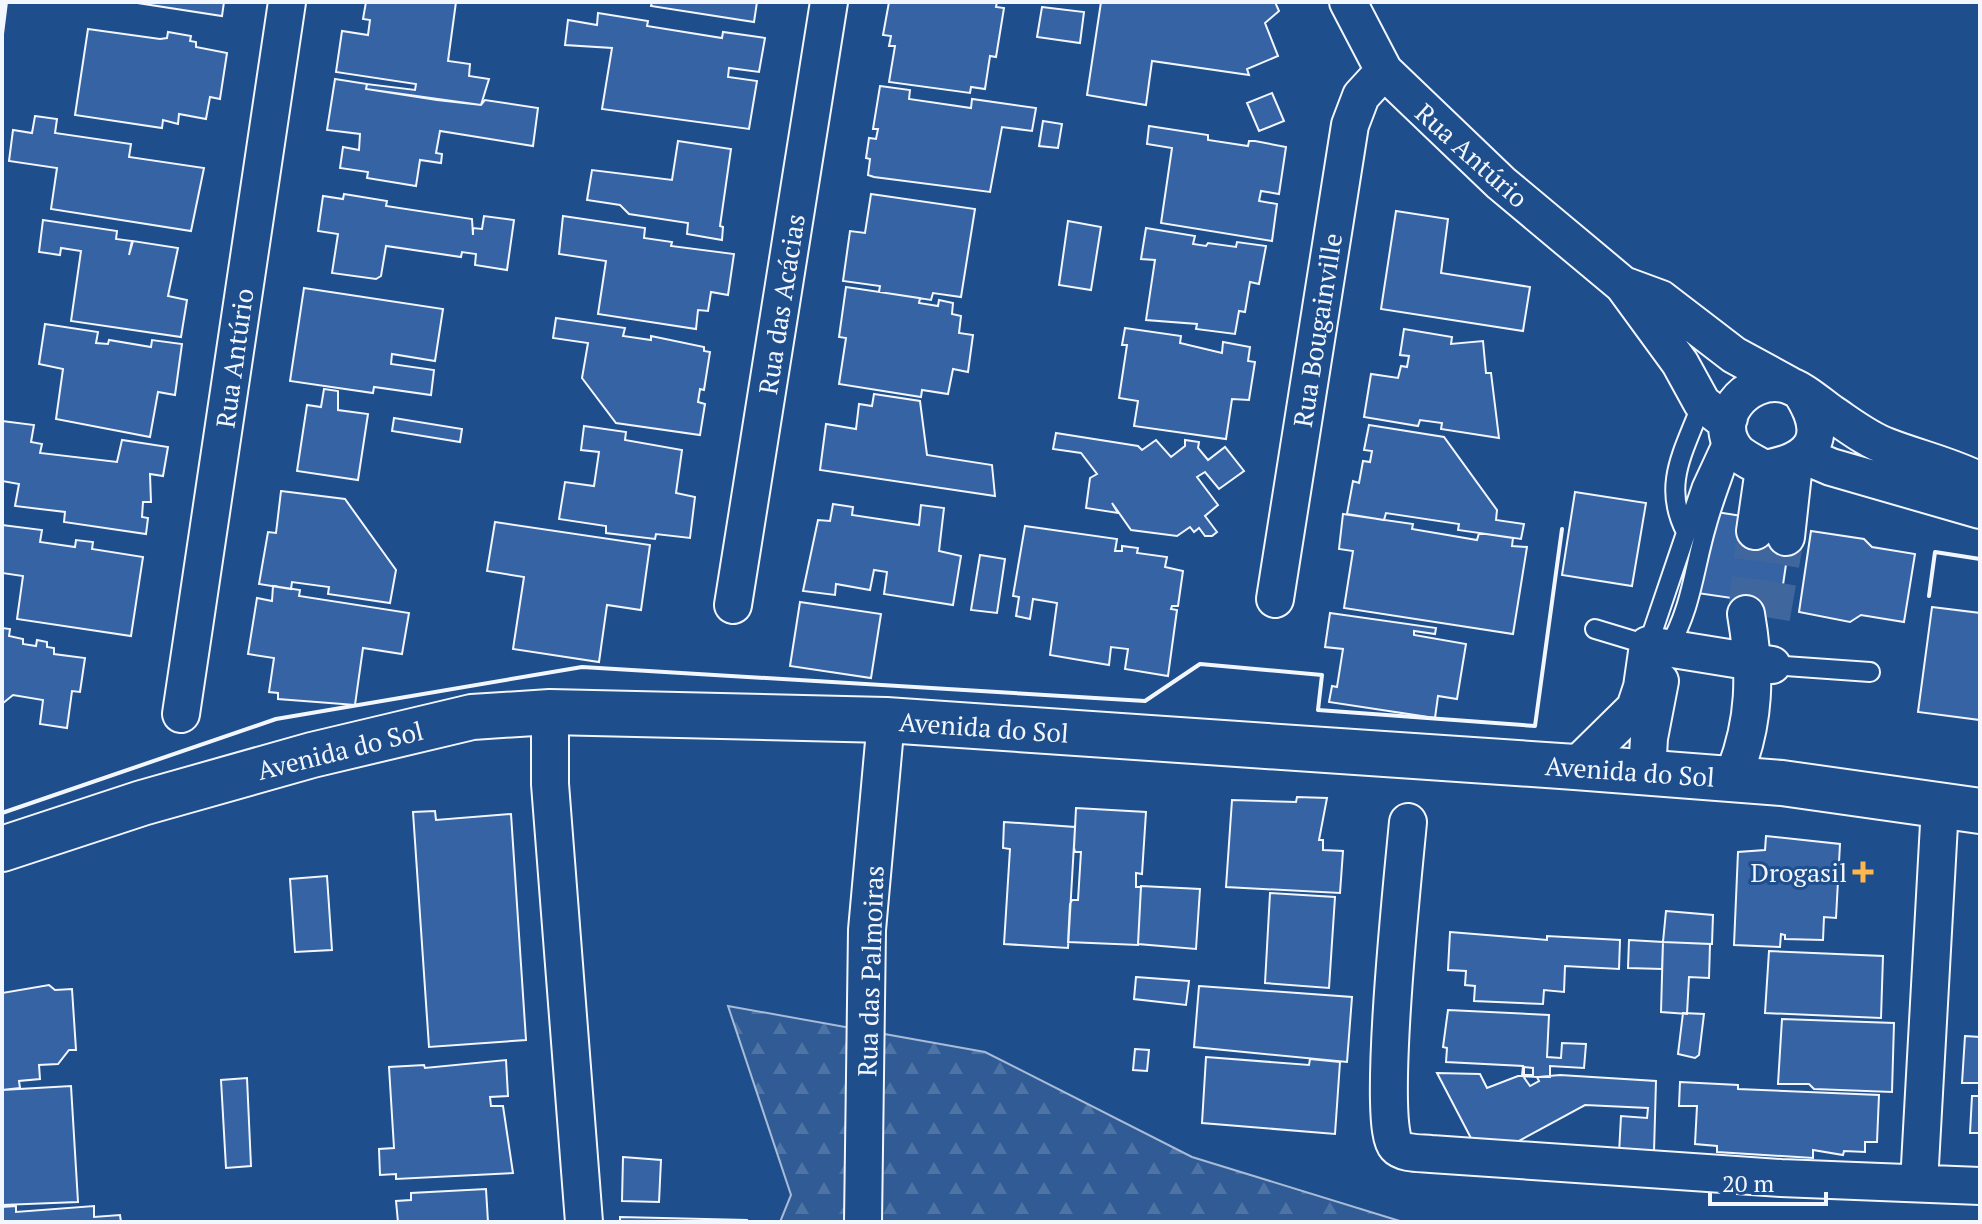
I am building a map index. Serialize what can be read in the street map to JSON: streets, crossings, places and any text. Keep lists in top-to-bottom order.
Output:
{
  "streets": {
    "street": [
      "Rua Antúrio",
      "Rua das Acácias",
      "Rua Bougainville",
      "Avenida do Sol",
      "Rua das Palmoiras"
    ]
  },
  "crossings": [
    ["Rua Antúrio", "Rua Bougainville"],
    ["Avenida do Sol", "Rua das Palmoiras"]
  ],
  "places": {
    "health": ["Drogasil"]
  },
  "scale_bar": "20 m"
}
